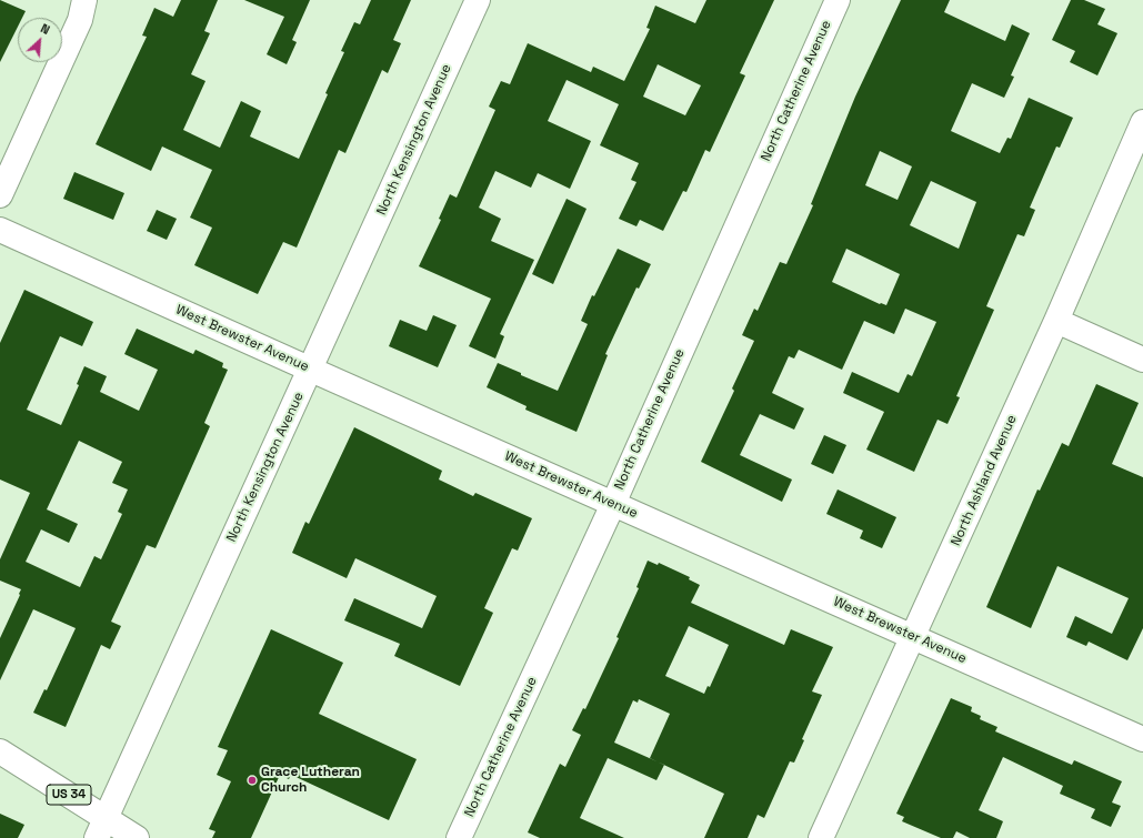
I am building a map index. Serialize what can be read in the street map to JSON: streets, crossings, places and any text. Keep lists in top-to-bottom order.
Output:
{
  "streets": {
    "street": [
      "North Catherine Avenue",
      "North Kensington Avenue",
      "West Brewster Avenue",
      "North Ashland Avenue",
      "US 34"
    ]
  },
  "crossings": [
    ["North Catherine Avenue", "West Brewster Avenue"],
    ["North Kensington Avenue", "West Brewster Avenue"],
    ["North Kensington Avenue", "US 34"],
    ["West Brewster Avenue", "North Ashland Avenue"]
  ],
  "places": ["Grace Lutheran Church"],
  "north": "top right"
}
